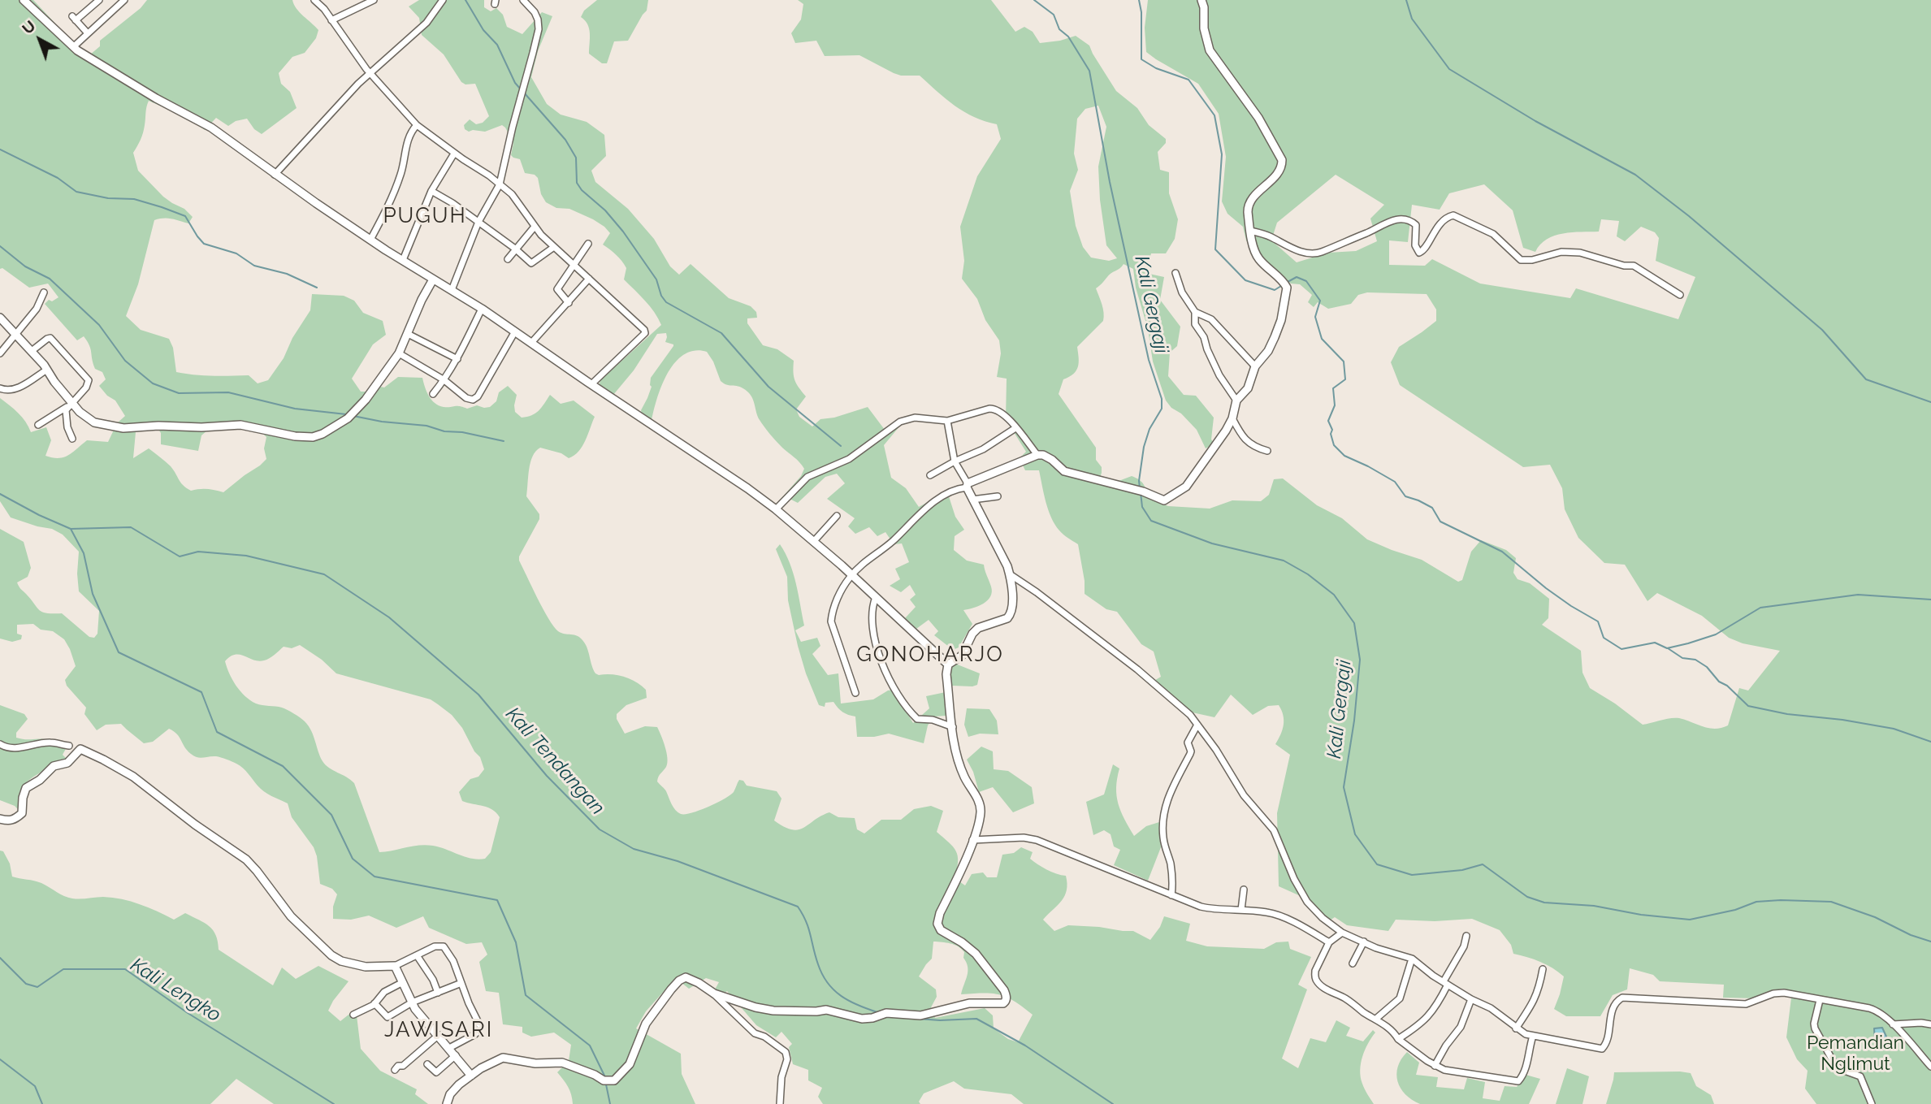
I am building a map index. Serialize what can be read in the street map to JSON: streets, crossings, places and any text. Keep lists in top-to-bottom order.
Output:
{
  "districts": ["PUGUH", "GONOHARJO", "JAWISARI"],
  "water": ["Kali Gergaji", "Kali Tendangan", "Kali Lengko"],
  "parks": ["Pemandian Nglimut"],
  "north": "top left"
}
